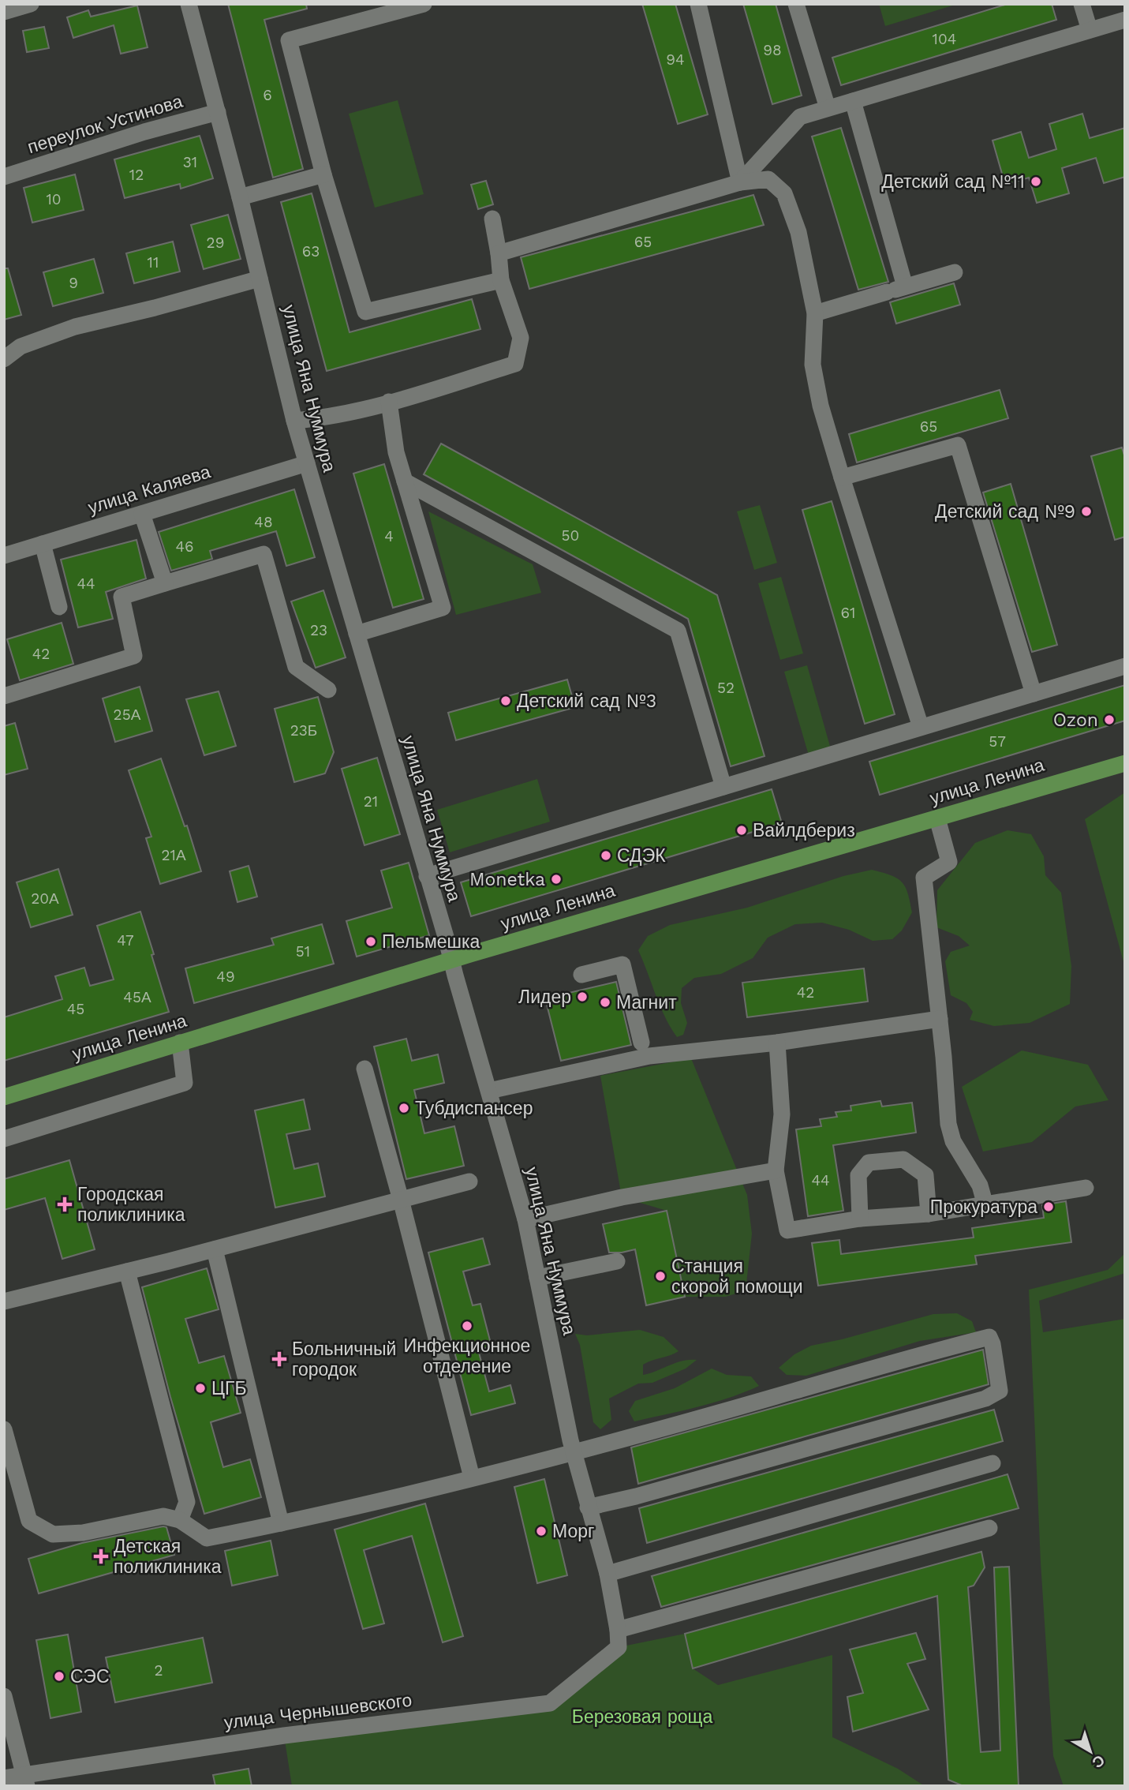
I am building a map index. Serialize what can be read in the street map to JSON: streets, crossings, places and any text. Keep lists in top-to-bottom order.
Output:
{
  "streets": {
    "main road": ["улица Ленина"],
    "street": [
      "переулок Устинова",
      "улица Яна Нуммура",
      "улица Каляева",
      "улица Чернышевского"
    ]
  },
  "crossings": [
    ["переулок Устинова", "улица Яна Нуммура"],
    ["улица Яна Нуммура", "улица Каляева"],
    ["улица Яна Нуммура", "улица Ленина"],
    ["улица Яна Нуммура", "улица Чернышевского"]
  ],
  "parks": ["Березовая роща"],
  "places": {
    "other": [
      "Детский сад №11",
      "Детский сад №9",
      "Детский сад №3",
      "Ozon",
      "Вайлдбериз",
      "СДЭК",
      "Monetka",
      "Пельмешка",
      "Лидер",
      "Магнит",
      "Тубдиспансер",
      "Прокуратура",
      "Станция скорой помощи",
      "Инфекционное отделение",
      "ЦГБ",
      "Морг",
      "СЭС"
    ],
    "health": ["Городская поликлиника", "Больничный городок", "Детская поликлиника"]
  },
  "house_numbers": [
    "104",
    "98",
    "94",
    "6",
    "31",
    "12",
    "10",
    "65",
    "29",
    "63",
    "11",
    "9",
    "65",
    "48",
    "50",
    "4",
    "46",
    "44",
    "61",
    "23",
    "42",
    "52",
    "25А",
    "23Б",
    "57",
    "21",
    "21А",
    "20А",
    "47",
    "51",
    "49",
    "42",
    "45А",
    "45",
    "44",
    "2"
  ],
  "north": "bottom right"
}
